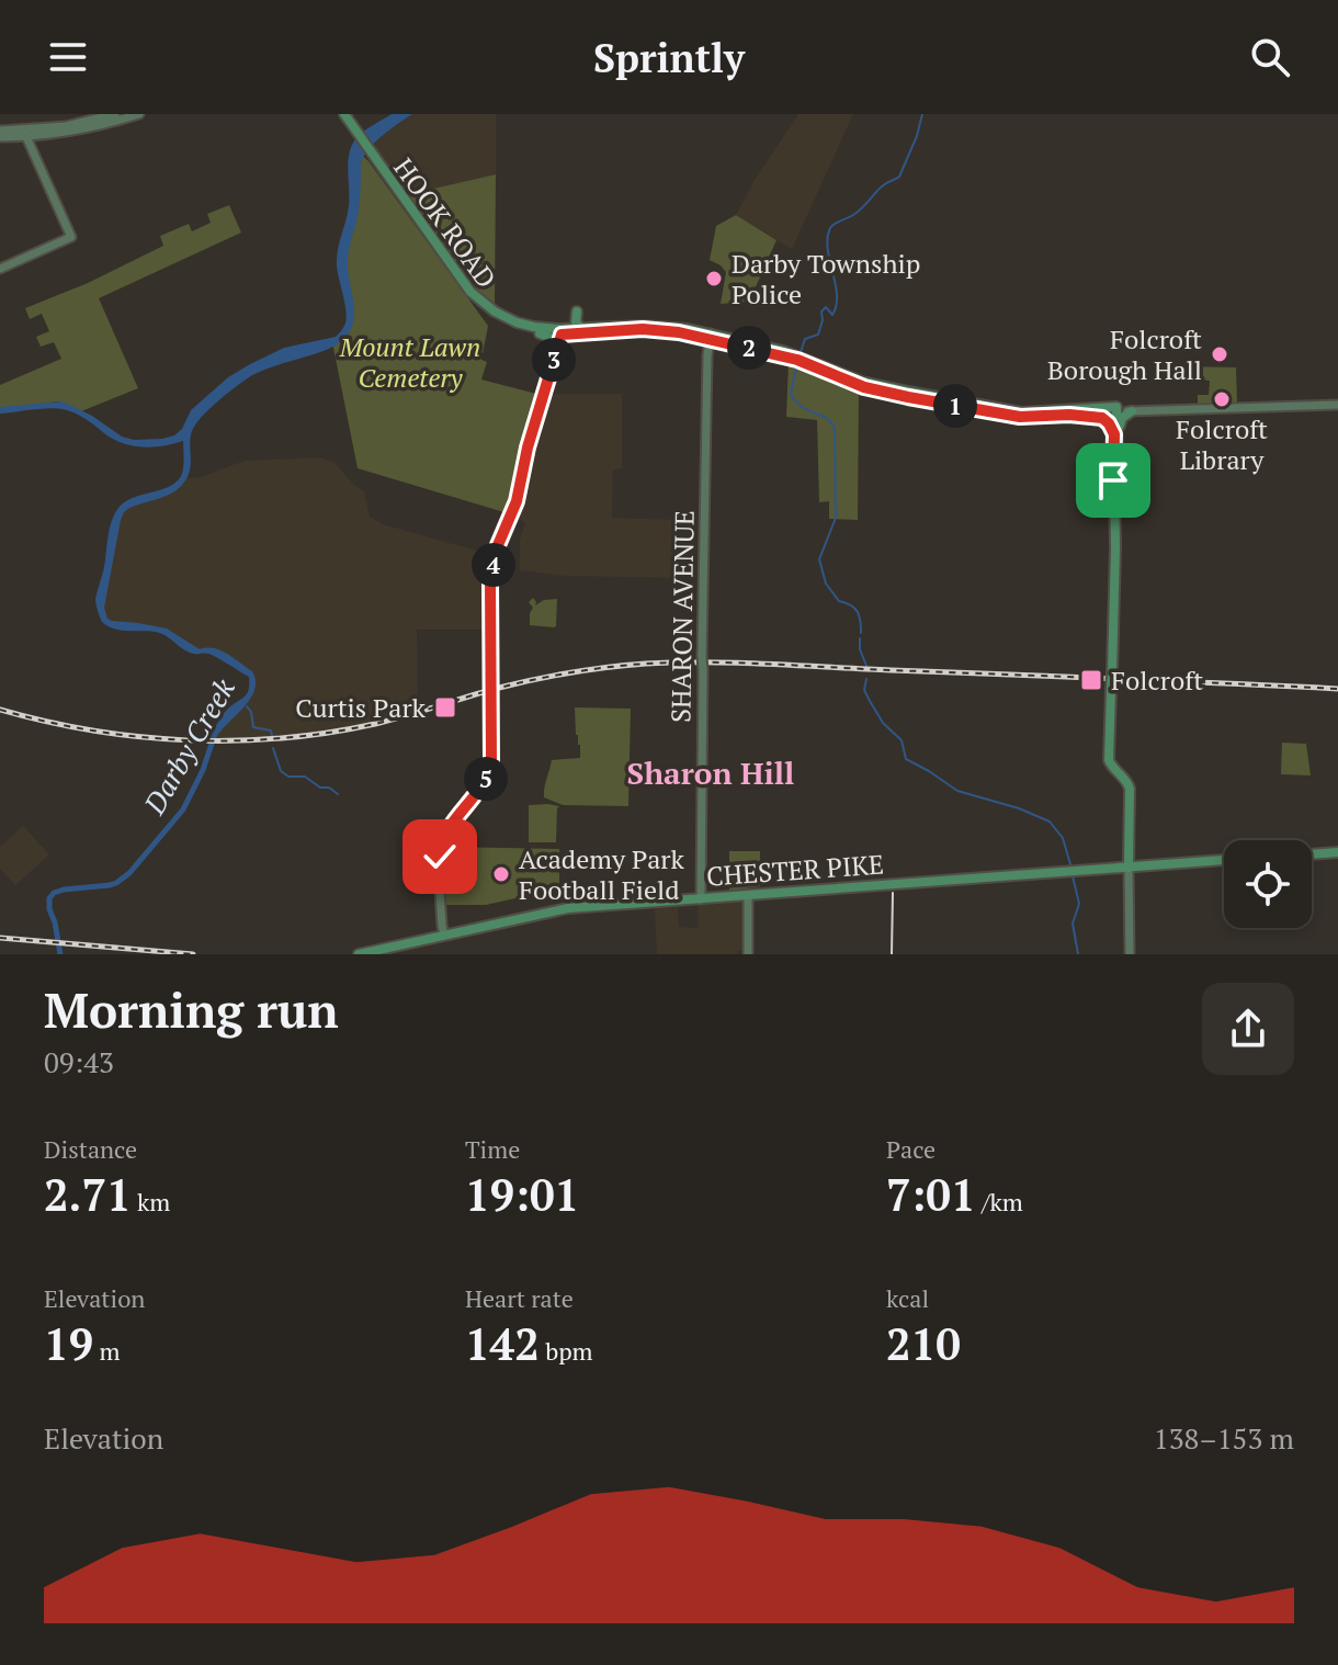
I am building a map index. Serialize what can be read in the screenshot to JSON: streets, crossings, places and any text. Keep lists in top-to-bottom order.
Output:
{
  "streets": {
    "main road": ["HOOK ROAD", "CHESTER PIKE"],
    "street": ["SHARON AVENUE"]
  },
  "crossings": [
    ["HOOK ROAD", "SHARON AVENUE"],
    ["SHARON AVENUE", "CHESTER PIKE"]
  ],
  "districts": ["Sharon Hill"],
  "water": ["Darby Creek"],
  "parks": ["Mount Lawn Cemetery"],
  "places": {
    "other": [
      "Darby Township Police",
      "Folcroft Borough Hall",
      "Folcroft Library",
      "Academy Park Football Field"
    ],
    "transit": ["Folcroft", "Curtis Park"]
  },
  "page": {
    "header": "Sprintly",
    "pins": [
      "2",
      "3",
      "1",
      "4",
      "5"
    ],
    "heading": ["Morning run", "09:43"],
    "stats": [
      ["Distance", "2.71 km"],
      ["Time", "19:01"],
      ["Pace", "7:01 /km"],
      ["Elevation", "19 m"],
      ["Heart rate", "142 bpm"],
      ["kcal", "210"]
    ],
    "chart": ["Elevation", "138–153 m"]
  }
}
